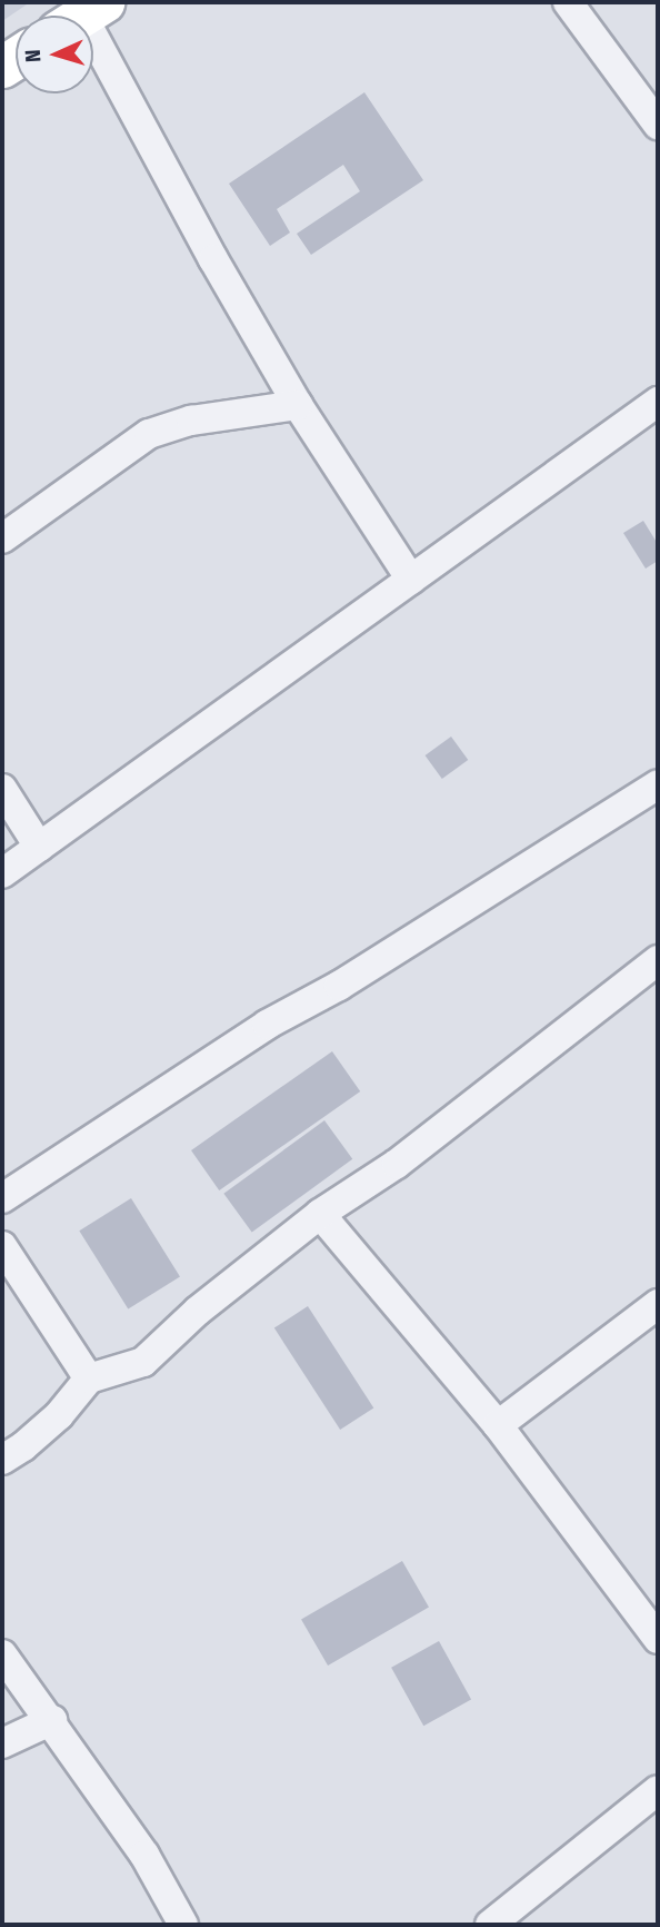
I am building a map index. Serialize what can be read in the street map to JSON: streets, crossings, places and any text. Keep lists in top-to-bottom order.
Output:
{
  "north": "left"
}
